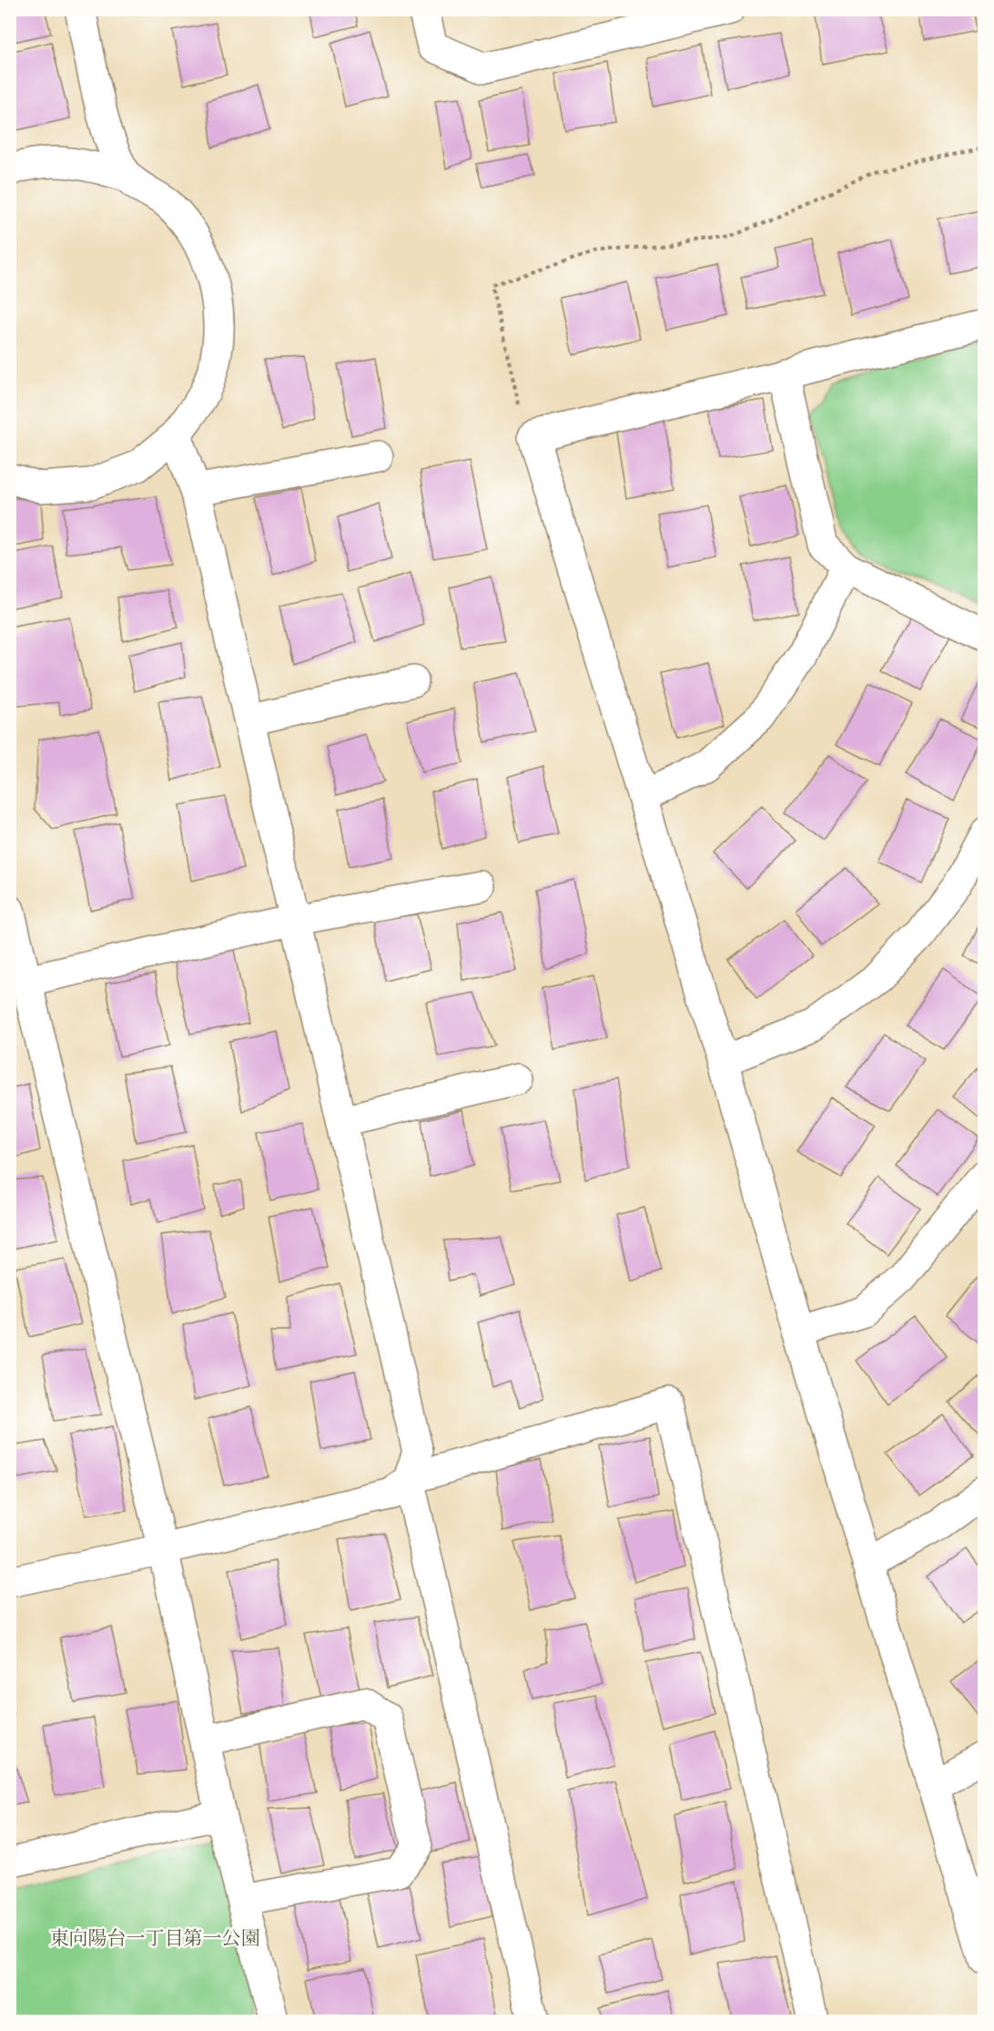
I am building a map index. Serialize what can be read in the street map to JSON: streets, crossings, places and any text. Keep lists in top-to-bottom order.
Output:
{
  "parks": ["東向陽台一丁目第一公園"]
}
